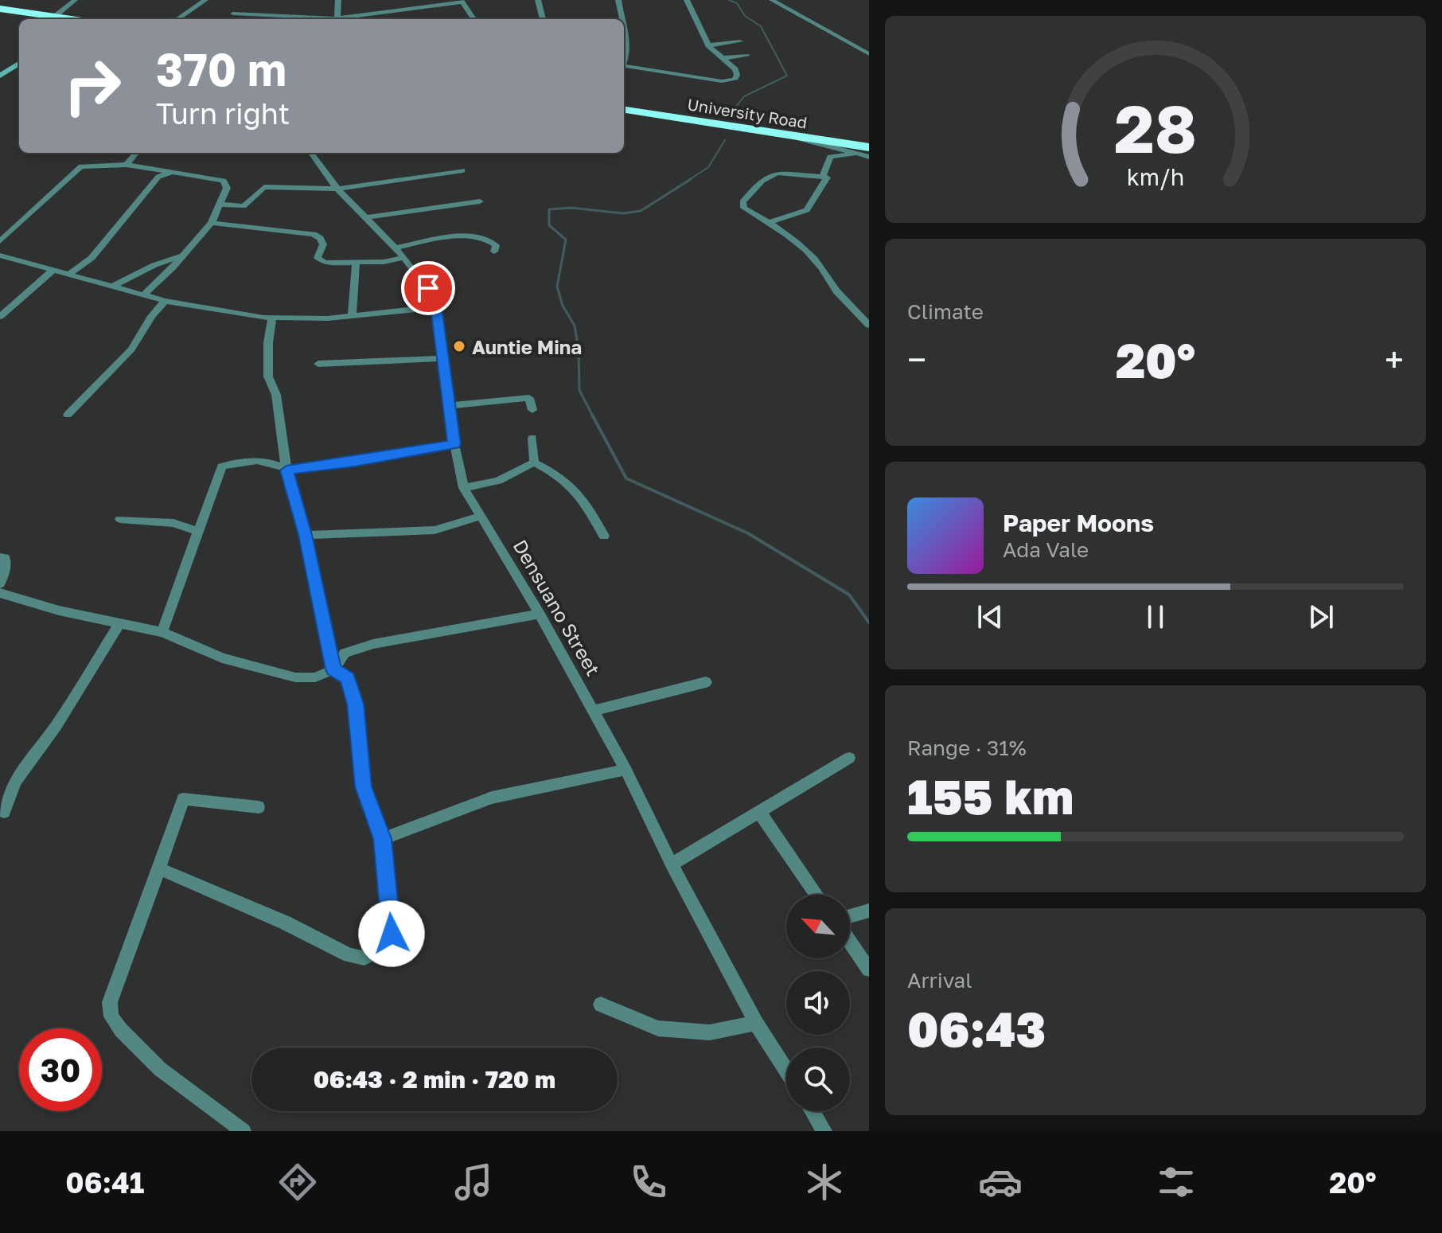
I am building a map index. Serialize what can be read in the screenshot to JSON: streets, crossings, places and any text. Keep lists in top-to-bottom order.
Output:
{
  "streets": {
    "highway": ["University Road"],
    "street": ["Densuano Street"]
  },
  "places": ["Auntie Mina"],
  "north": "top left",
  "page": {
    "turn": ["370 m", "Turn right"],
    "tile": [
      "Climate",
      ["Range · 31%", "155 km"],
      ["Arrival", "06:43"]
    ],
    "heat": ["−", "20°", "+"],
    "song": ["Paper Moons", "Ada Vale"],
    "limit": "30",
    "trip": "06:43 · 2 min · 720 m",
    "tabs": ["06:41", "20°"],
    "gauge": ["28", "km/h"]
  }
}
